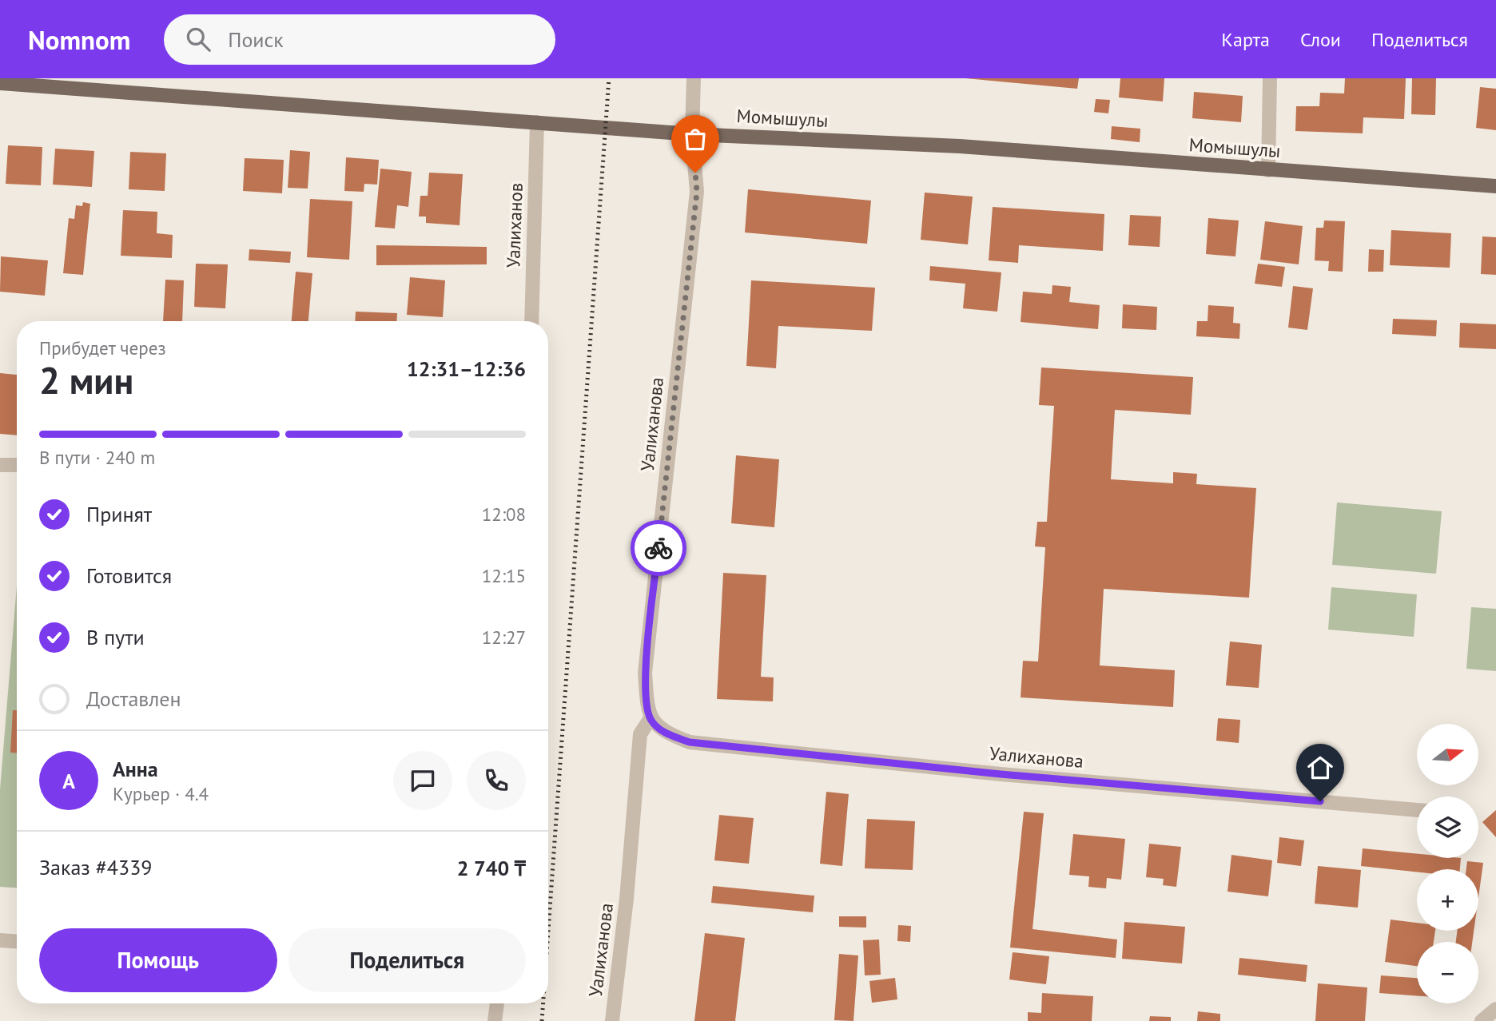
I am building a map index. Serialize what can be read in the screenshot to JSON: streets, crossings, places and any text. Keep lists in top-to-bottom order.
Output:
{
  "streets": {
    "main road": ["Момышулы"],
    "street": ["Уалиханов", "Уалиханова"]
  },
  "crossings": [
    ["Момышулы", "Уалиханов"],
    ["Момышулы", "Уалиханова"]
  ],
  "north": "right",
  "page": {
    "header": "Nomnom",
    "search": "Поиск",
    "nav": ["Карта", "Слои", "Поделиться"],
    "heading": ["2 мин", "Прибудет через", "12:31–12:36"],
    "panel": [
      "Анна",
      "Курьер · 4.4",
      "Заказ #4339",
      "2 740 ₸"
    ],
    "bar": "В пути · 240 m",
    "list": [
      ["Принят", "12:08"],
      ["Готовится", "12:15"],
      ["В пути", "12:27"],
      "Доставлен"
    ],
    "map_buttons": ["+", "−"],
    "round": "А",
    "buttons": ["Помощь", "Поделиться"]
  }
}
